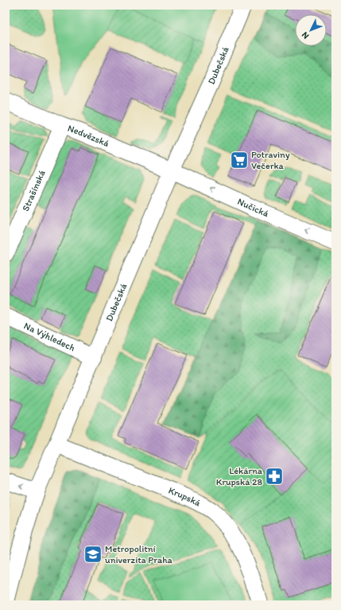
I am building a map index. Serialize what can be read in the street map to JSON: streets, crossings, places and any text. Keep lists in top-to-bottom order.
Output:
{
  "streets": {
    "street": [
      "Dubečská",
      "Nedvězská",
      "Strašínská",
      "Nučická",
      "Na Výhledech",
      "Krupská"
    ]
  },
  "crossings": [
    ["Dubečská", "Nedvězská"],
    ["Dubečská", "Nučická"],
    ["Dubečská", "Na Výhledech"],
    ["Dubečská", "Krupská"],
    ["Nedvězská", "Strašínská"],
    ["Nedvězská", "Nučická"]
  ],
  "one_way": ["Nučická"],
  "places": {
    "supermarket": ["Potraviny Večerka"],
    "pharmacy": ["Lékárna Krupská 28"],
    "school or university": ["Metropolitní univerzita Praha"]
  },
  "north": "bottom left"
}
